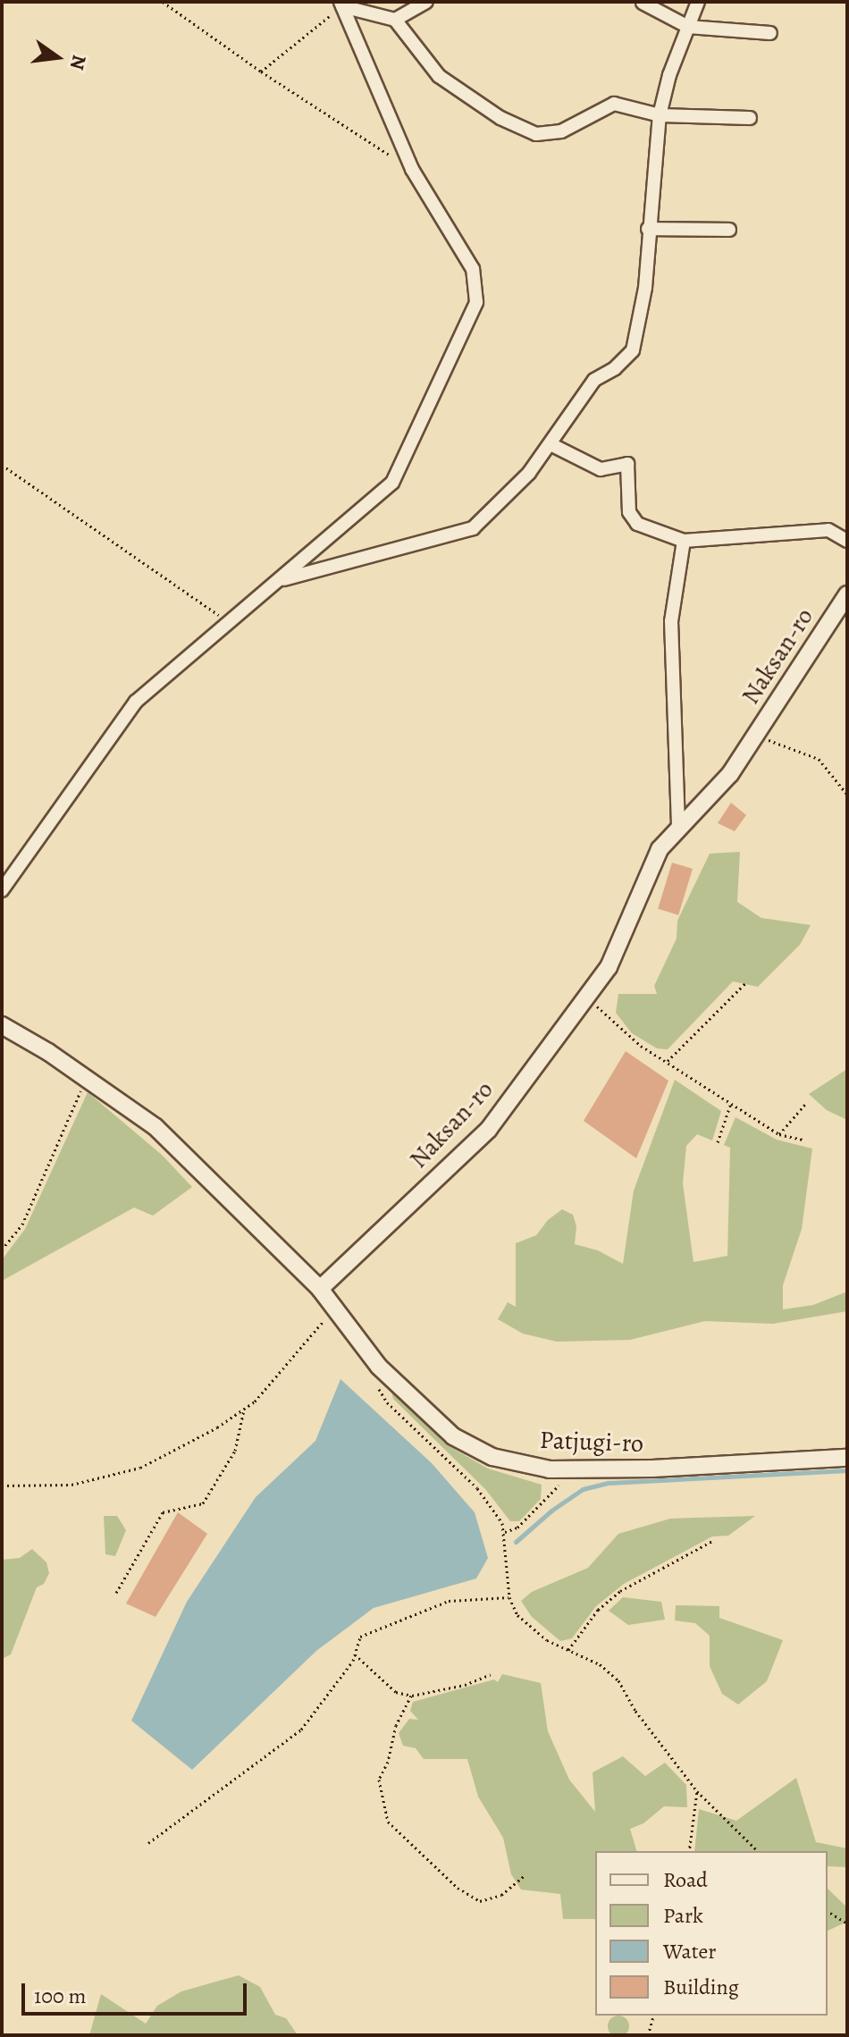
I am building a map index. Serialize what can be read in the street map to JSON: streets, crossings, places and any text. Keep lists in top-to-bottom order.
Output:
{
  "streets": {
    "street": ["Naksan-ro", "Patjugi-ro"]
  },
  "crossings": [
    ["Naksan-ro", "Patjugi-ro"]
  ],
  "legend": [
    "Road",
    "Park",
    "Water",
    "Building"
  ],
  "scale_bar": "100 m",
  "north": "right"
}
